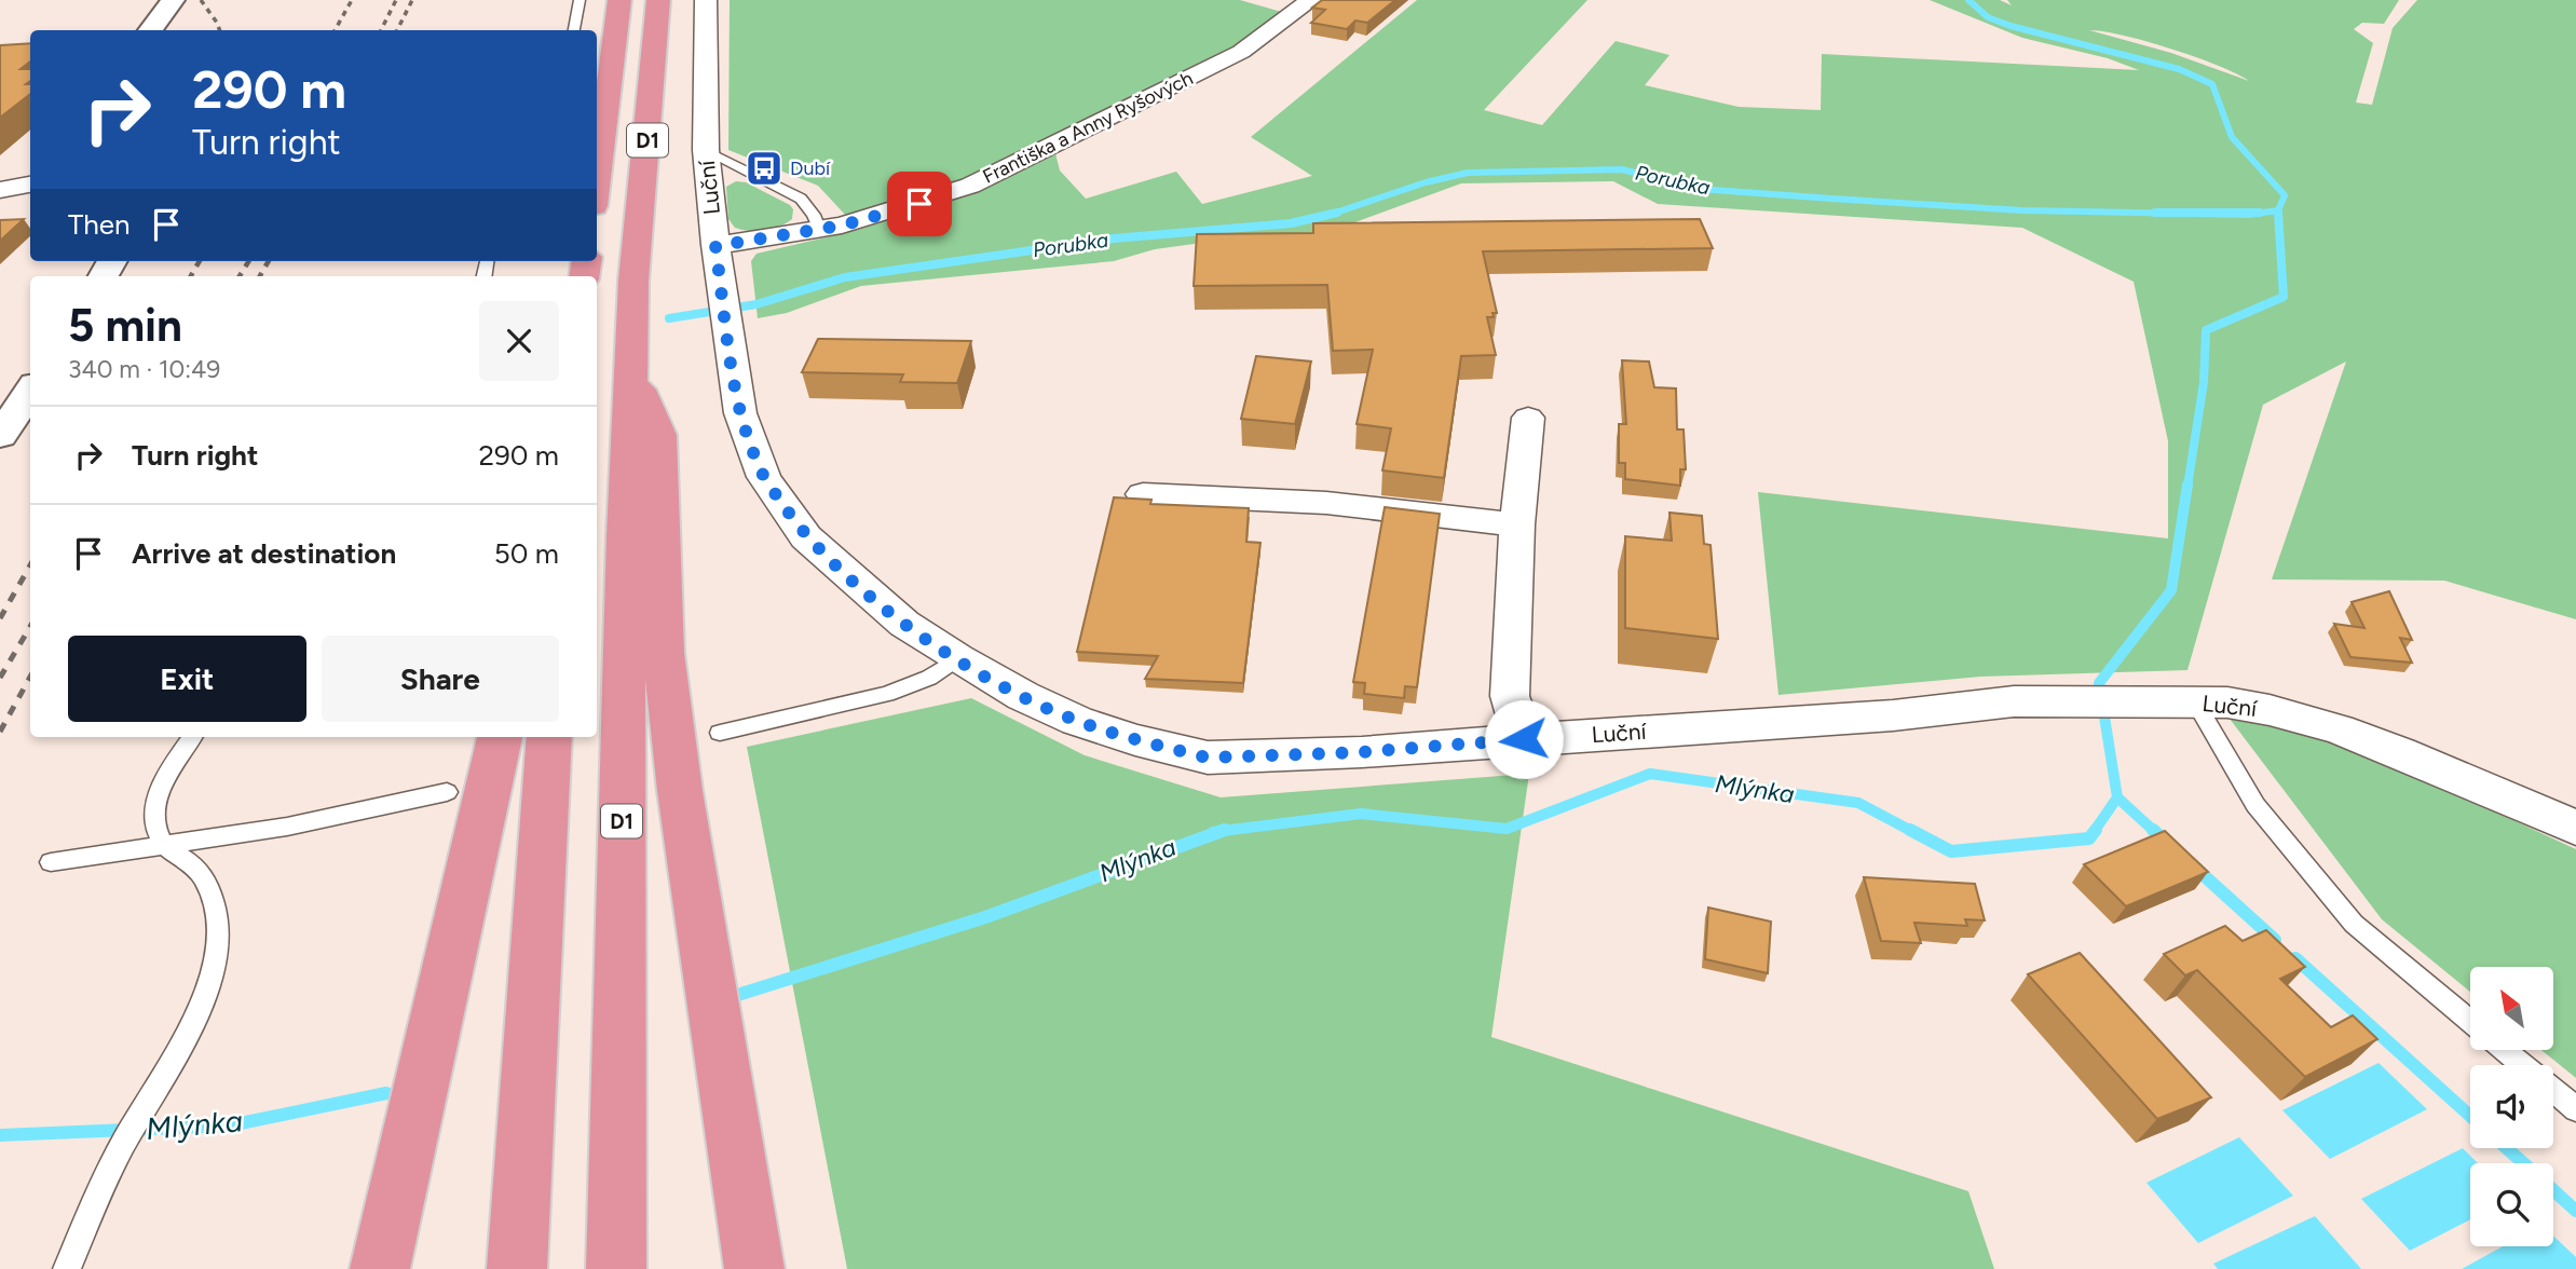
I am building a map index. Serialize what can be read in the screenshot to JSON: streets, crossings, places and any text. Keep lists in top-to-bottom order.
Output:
{
  "streets": {
    "highway": ["D1"],
    "street": ["Františka a Anny Ryšových", "Luční"]
  },
  "crossings": [
    ["Františka a Anny Ryšových", "Luční"]
  ],
  "water": ["Porubka", "Mlýnka"],
  "places": {
    "bus stop": ["Dubí"]
  },
  "north": "top left",
  "page": {
    "turn": ["290 m", "Turn right"],
    "then": "Then",
    "heading": ["5 min", "340 m · 10:49"],
    "list": [
      {
        "name": "Turn right",
        "value": "290 m"
      },
      {
        "name": "Arrive at destination",
        "value": "50 m"
      }
    ],
    "buttons": ["Exit", "Share"]
  }
}
